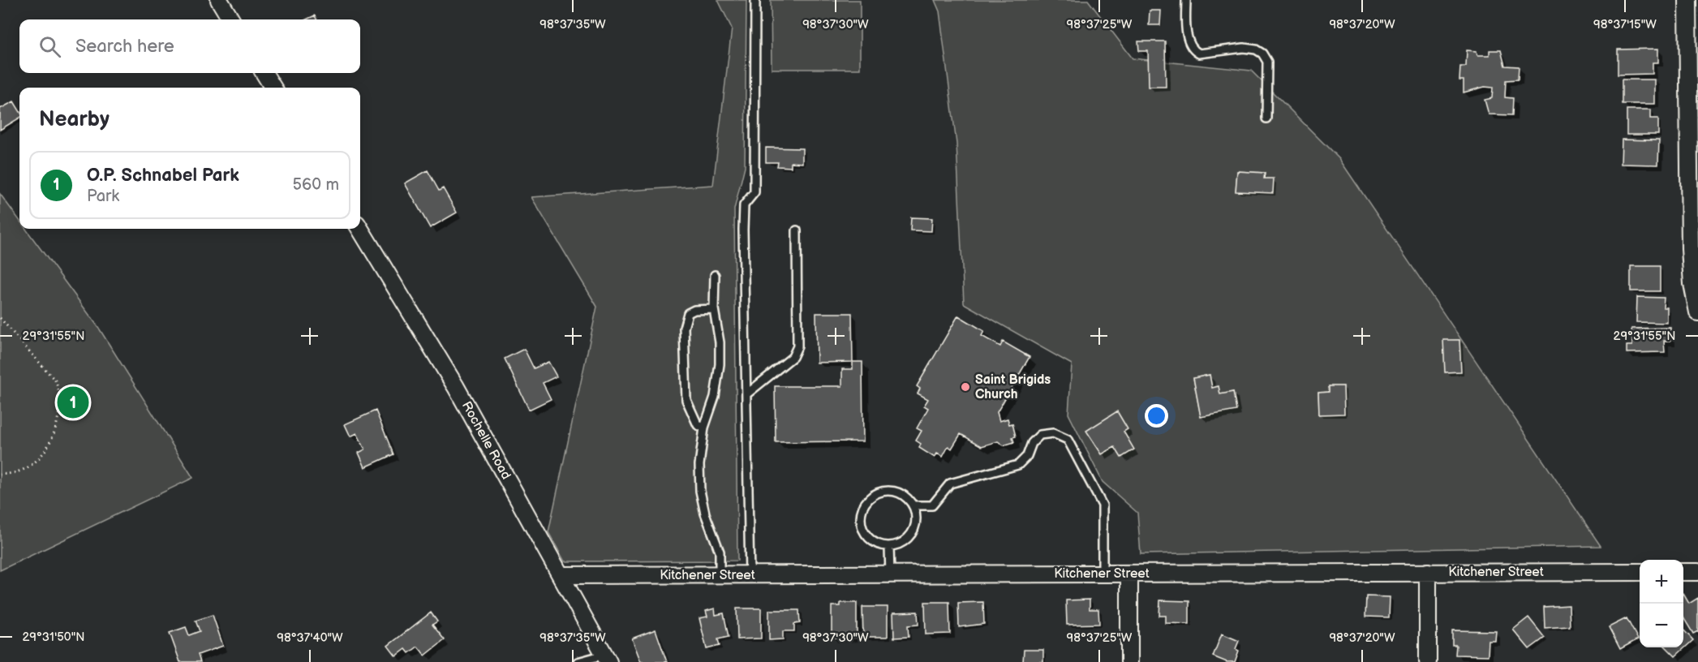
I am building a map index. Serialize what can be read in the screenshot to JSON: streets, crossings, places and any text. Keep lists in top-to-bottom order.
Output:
{
  "streets": {
    "street": ["Rochelle Road", "Kitchener Street"]
  },
  "crossings": [
    ["Rochelle Road", "Kitchener Street"]
  ],
  "places": ["Saint Brigids Church"],
  "page": {
    "search": "Search here",
    "heading": "Nearby",
    "list": [
      {
        "mark": "1",
        "name": "O.P. Schnabel Park",
        "note": "Park",
        "value": "560 m"
      }
    ],
    "pins": "1",
    "map_buttons": ["+", "−"]
  },
  "coordinates": [
    "98°37'35\"W",
    "98°37'30\"W",
    "98°37'25\"W",
    "98°37'20\"W",
    "98°37'15\"W",
    "29°31'55\"N",
    "29°31'50\"N",
    "98°37'40\"W"
  ]
}
